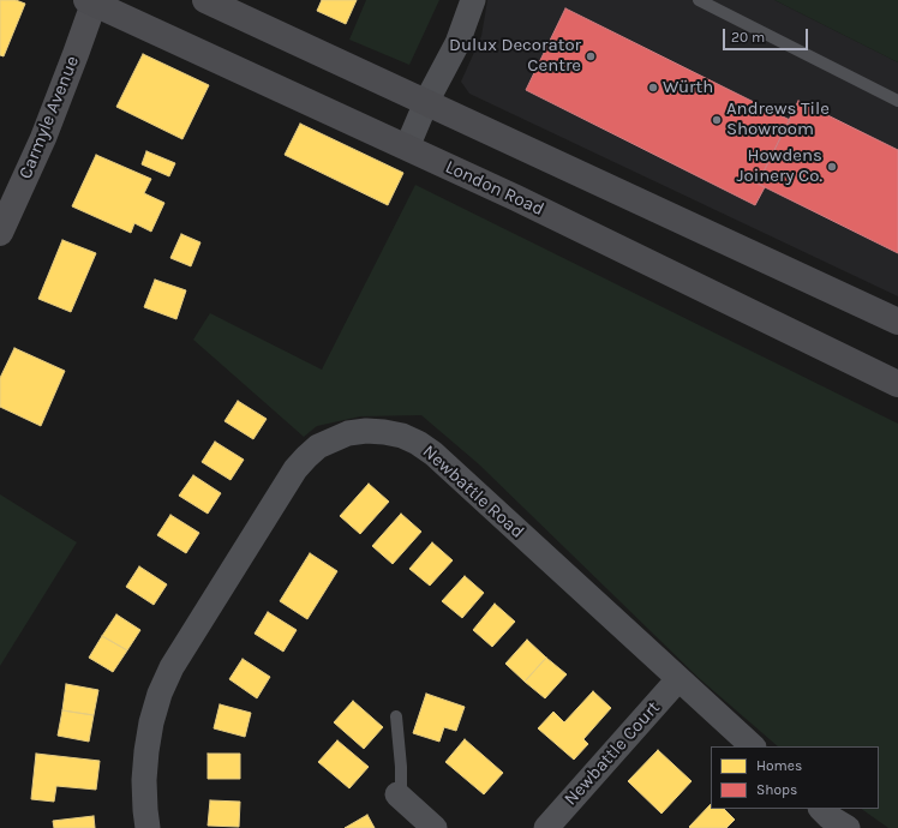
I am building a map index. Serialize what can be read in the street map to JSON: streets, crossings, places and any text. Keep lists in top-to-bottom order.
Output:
{
  "streets": {
    "main road": ["Carmyle Avenue", "London Road"],
    "street": ["Newbattle Road", "Newbattle Court"]
  },
  "crossings": [
    ["Carmyle Avenue", "London Road"],
    ["Newbattle Road", "Newbattle Court"]
  ],
  "places": [
    "Dulux Decorator Centre",
    "Würth",
    "Andrews Tile Showroom",
    "Howdens Joinery Co."
  ],
  "legend": ["Homes", "Shops"],
  "scale_bar": "20 m"
}
